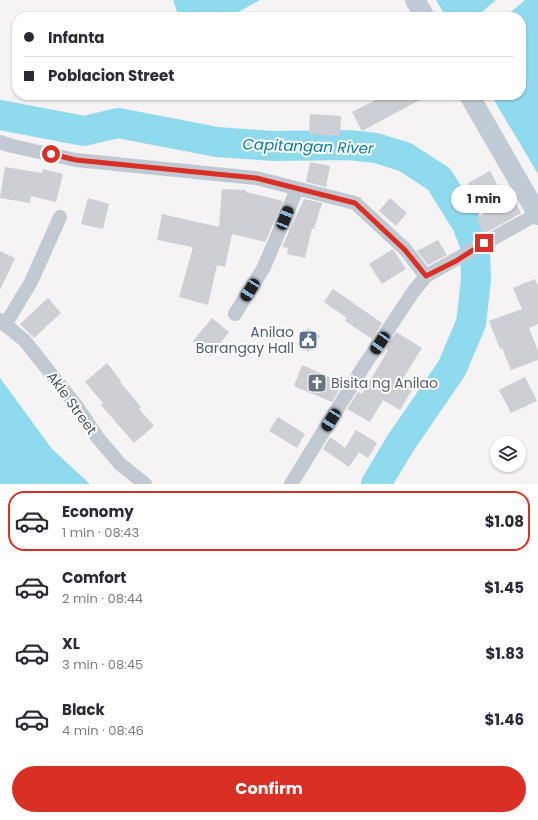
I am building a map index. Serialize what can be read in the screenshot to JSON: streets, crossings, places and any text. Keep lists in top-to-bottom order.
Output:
{
  "streets": {
    "street": ["Akle Street"]
  },
  "water": ["Capitangan River"],
  "places": {
    "public building": ["Anilao Barangay Hall"],
    "church": ["Bisita ng Anilao"]
  },
  "page": {
    "banner": ["Infanta", "Poblacion Street"],
    "bubble": "1 min",
    "list": [
      {
        "name": "Economy",
        "note": "1 min · 08:43",
        "value": "$1.08"
      },
      {
        "name": "Comfort",
        "note": "2 min · 08:44",
        "value": "$1.45"
      },
      {
        "name": "XL",
        "note": "3 min · 08:45",
        "value": "$1.83"
      },
      {
        "name": "Black",
        "note": "4 min · 08:46",
        "value": "$1.46"
      }
    ],
    "buttons": "Confirm"
  }
}
